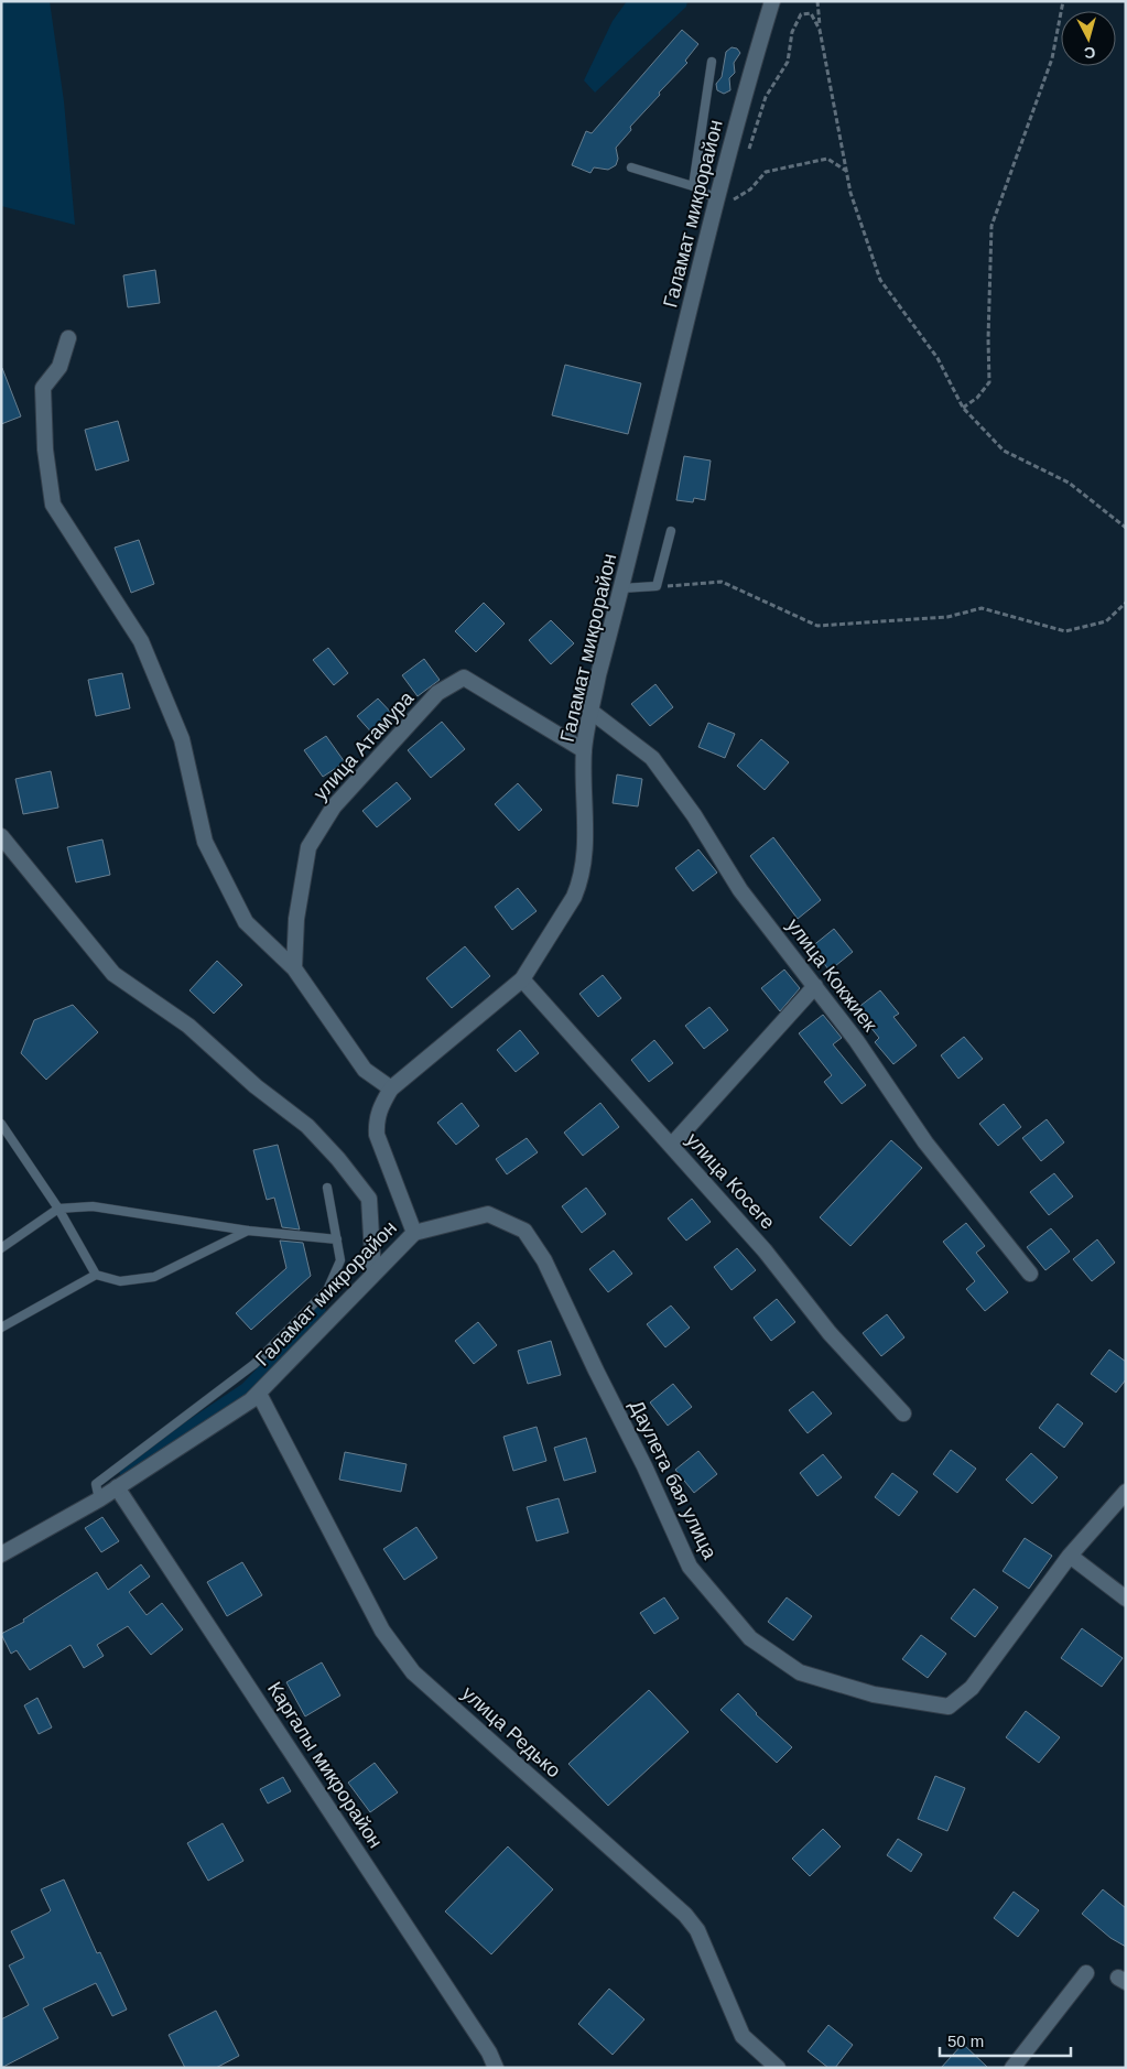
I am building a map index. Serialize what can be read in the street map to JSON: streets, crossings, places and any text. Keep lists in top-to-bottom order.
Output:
{
  "streets": {
    "street": [
      "Галамат микрорайон",
      "улица Атамура",
      "улица Кокжиек",
      "улица Косеге",
      "Даулета бая улица",
      "улица Редько",
      "Каргалы микрорайон"
    ]
  },
  "crossings": [
    ["Галамат микрорайон", "улица Атамура"],
    ["Галамат микрорайон", "улица Кокжиек"],
    ["Галамат микрорайон", "улица Косеге"],
    ["Галамат микрорайон", "Даулета бая улица"],
    ["Галамат микрорайон", "улица Редько"],
    ["Галамат микрорайон", "Каргалы микрорайон"]
  ],
  "scale_bar": "50 m",
  "north": "bottom"
}
